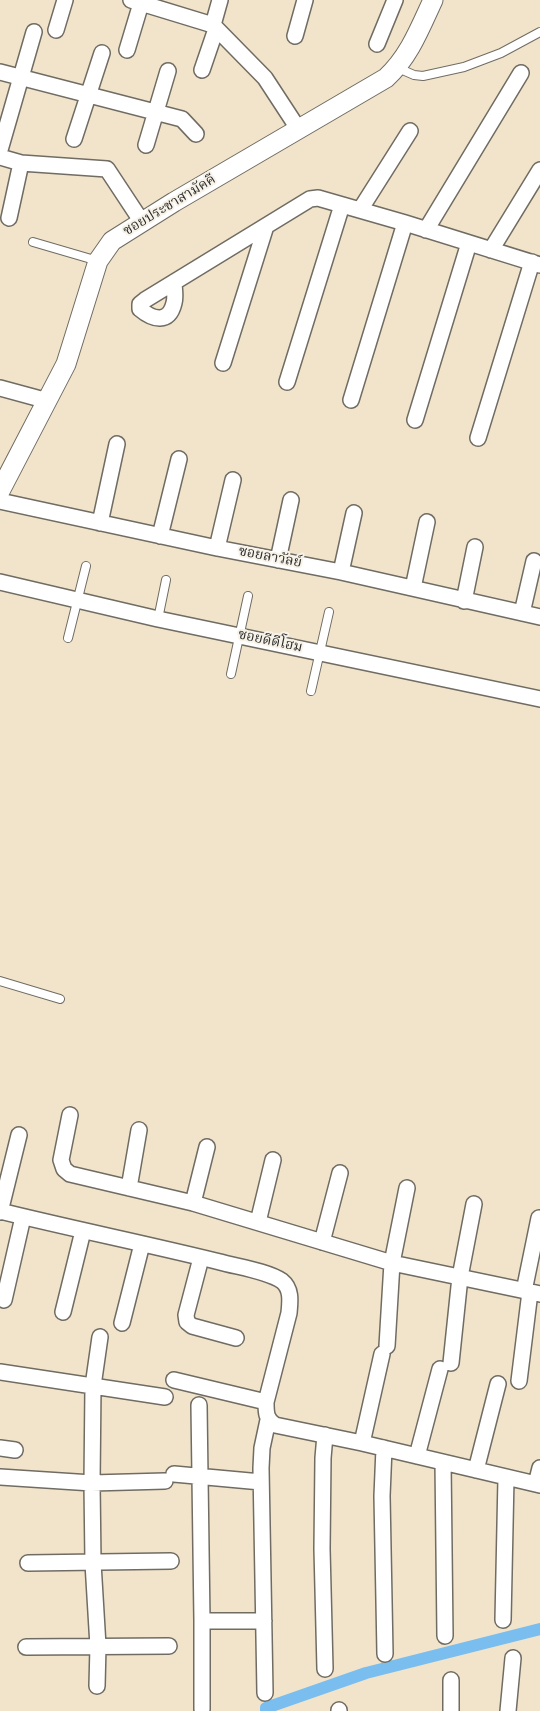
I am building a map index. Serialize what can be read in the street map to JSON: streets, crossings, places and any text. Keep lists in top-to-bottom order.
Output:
{
  "streets": {
    "street": ["ซอยประชาสามัคคี", "ซอยลาวัลย์", "ซอยดีดีโฮม"]
  },
  "crossings": [
    ["ซอยประชาสามัคคี", "ซอยลาวัลย์"]
  ]
}
